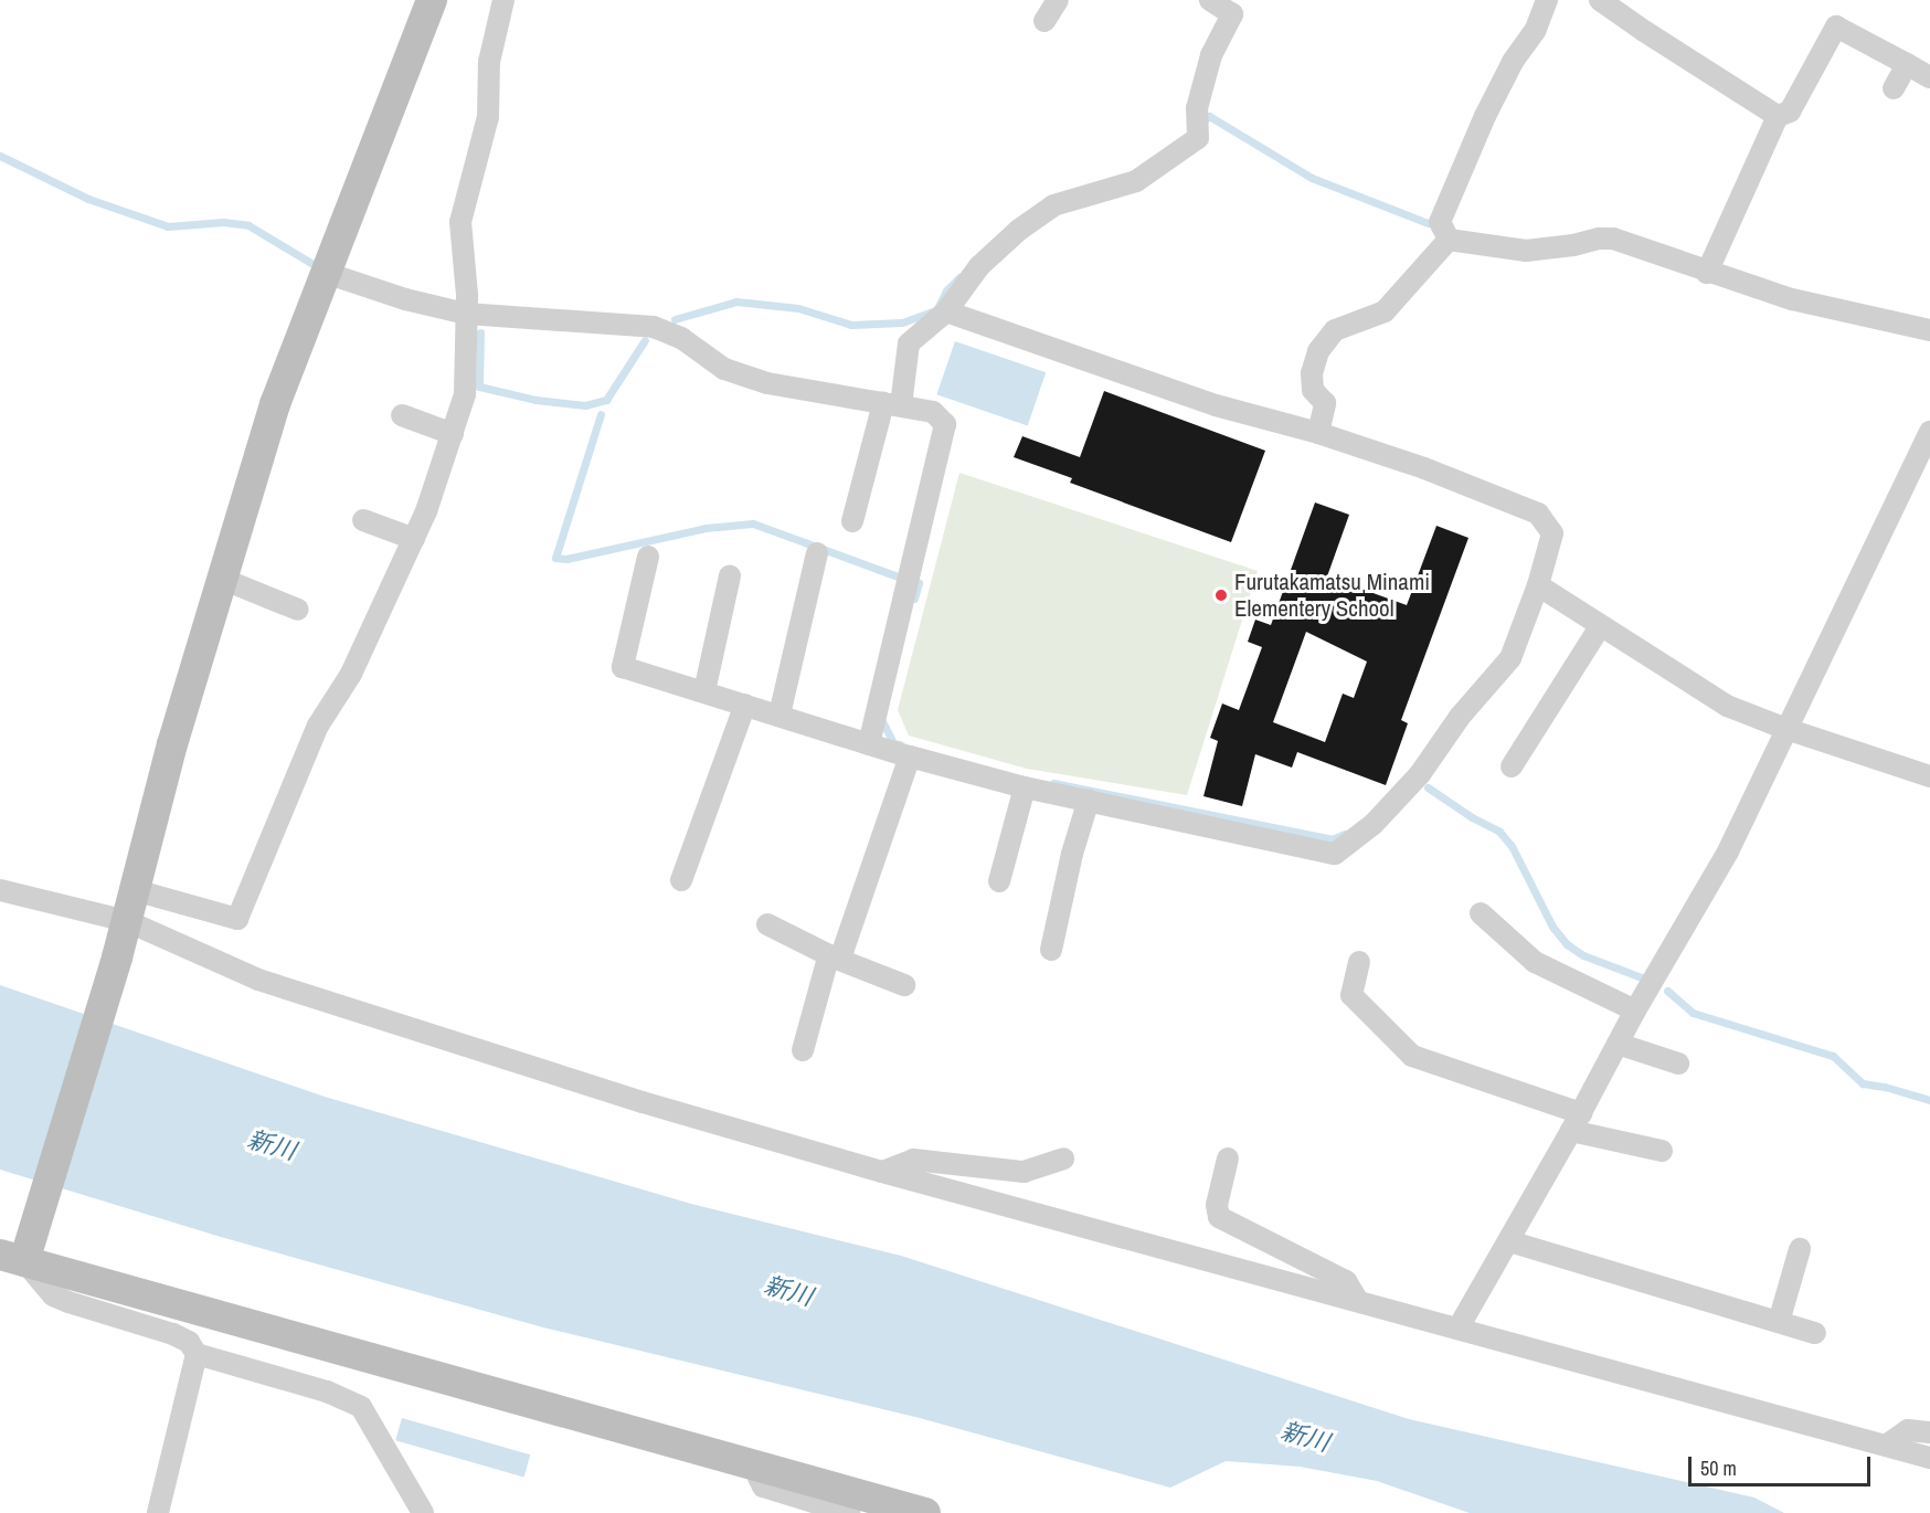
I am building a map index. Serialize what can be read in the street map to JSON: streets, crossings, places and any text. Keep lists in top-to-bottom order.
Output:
{
  "water": ["新川"],
  "places": ["Furutakamatsu Minami Elementery School"],
  "scale_bar": "50 m"
}
